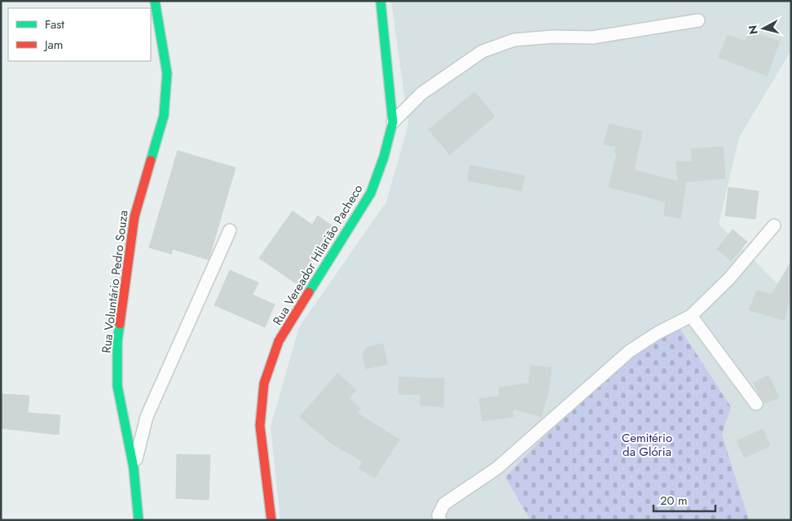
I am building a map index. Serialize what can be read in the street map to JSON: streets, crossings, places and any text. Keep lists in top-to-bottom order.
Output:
{
  "streets": {
    "street": ["Rua Vereador Hilarião Pacheco", "Rua Voluntário Pedro Souza"]
  },
  "parks": ["Cemitério da Glória"],
  "legend": ["Fast", "Jam"],
  "scale_bar": "20 m",
  "north": "left"
}
